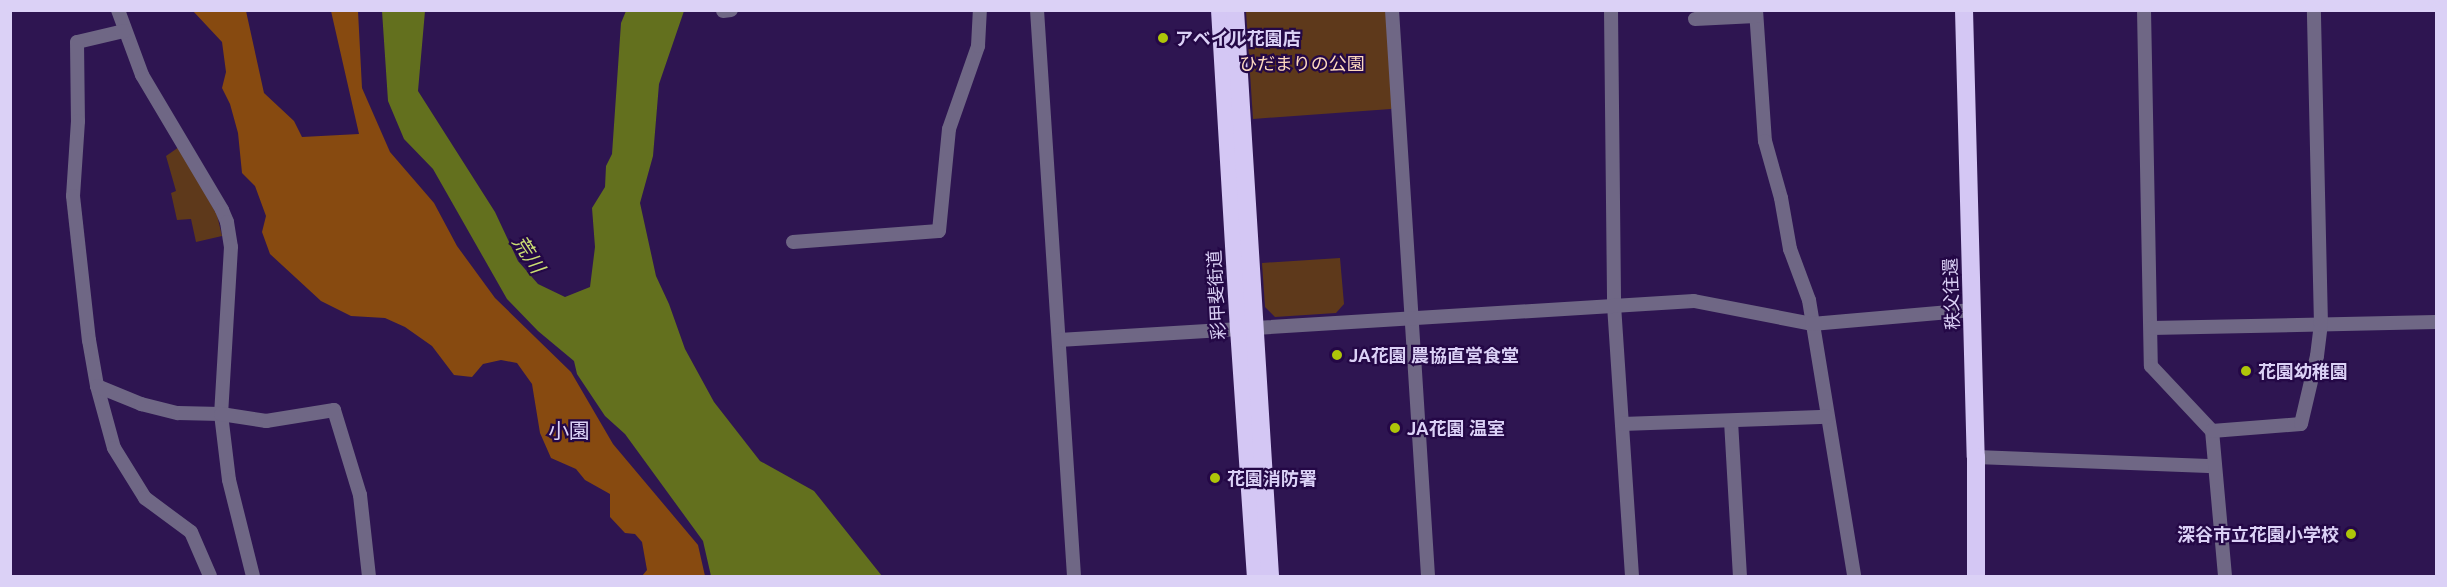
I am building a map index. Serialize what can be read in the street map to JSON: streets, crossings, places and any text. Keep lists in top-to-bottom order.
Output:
{
  "streets": {
    "highway": ["秩父往還", "彩甲斐街道"]
  },
  "districts": ["小園"],
  "water": ["荒川"],
  "parks": ["ひだまりの公園"],
  "places": [
    "アベイル花園店",
    "JA花園 農協直営食堂",
    "花園幼稚園",
    "JA花園 温室",
    "花園消防署",
    "深谷市立花園小学校"
  ]
}
